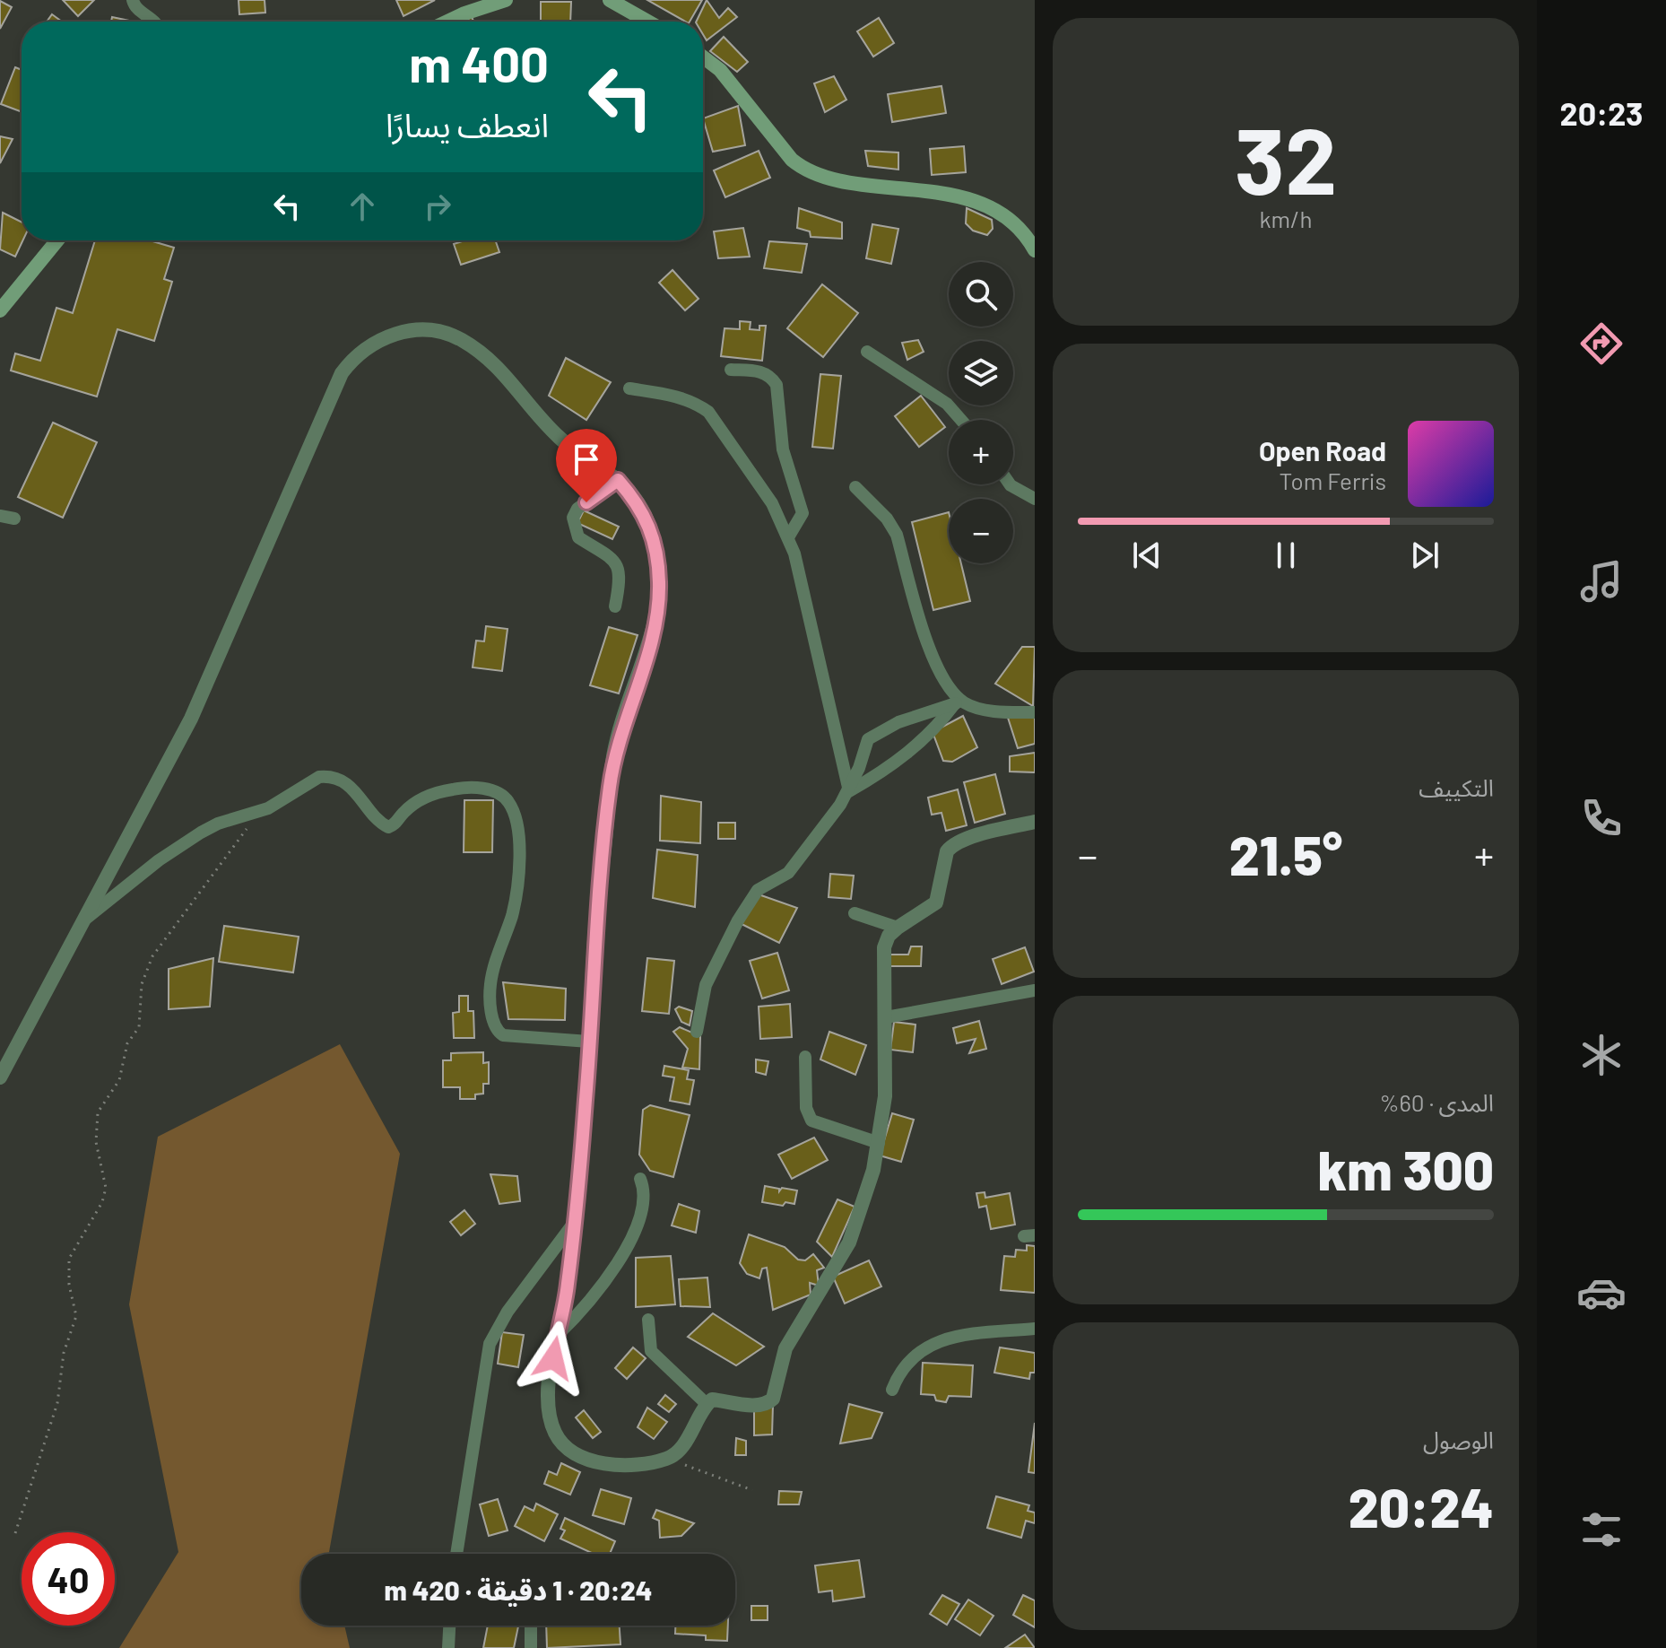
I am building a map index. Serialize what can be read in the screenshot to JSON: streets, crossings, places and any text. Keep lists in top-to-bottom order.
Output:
{
  "page": {
    "tabs": "20:23",
    "tile": [
      ["32", "km/h"],
      "التكييف",
      ["المدى · 60%", "300 km"],
      ["الوصول", "20:24"]
    ],
    "turn": ["400 m", "انعطف يسارًا"],
    "map_buttons": ["+", "−"],
    "song": ["Open Road", "Tom Ferris"],
    "heat": ["−", "21.5°", "+"],
    "limit": "40",
    "trip": "20:24 · 1 دقيقة · 420 m"
  }
}
